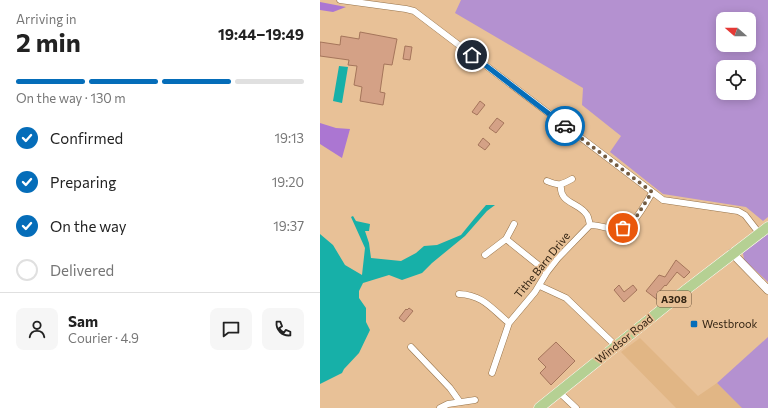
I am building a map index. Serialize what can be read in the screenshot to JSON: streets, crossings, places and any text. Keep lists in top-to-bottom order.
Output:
{
  "streets": {
    "main road": ["A308", "Windsor Road"],
    "street": ["Tithe Barn Drive"]
  },
  "places": {
    "transit": ["Westbrook"]
  },
  "north": "left",
  "page": {
    "heading": ["2 min", "Arriving in", "19:44–19:49"],
    "panel": ["Sam", "Courier · 4.9"],
    "bar": "On the way · 130 m",
    "list": [
      ["Confirmed", "19:13"],
      ["Preparing", "19:20"],
      ["On the way", "19:37"],
      "Delivered"
    ]
  }
}
